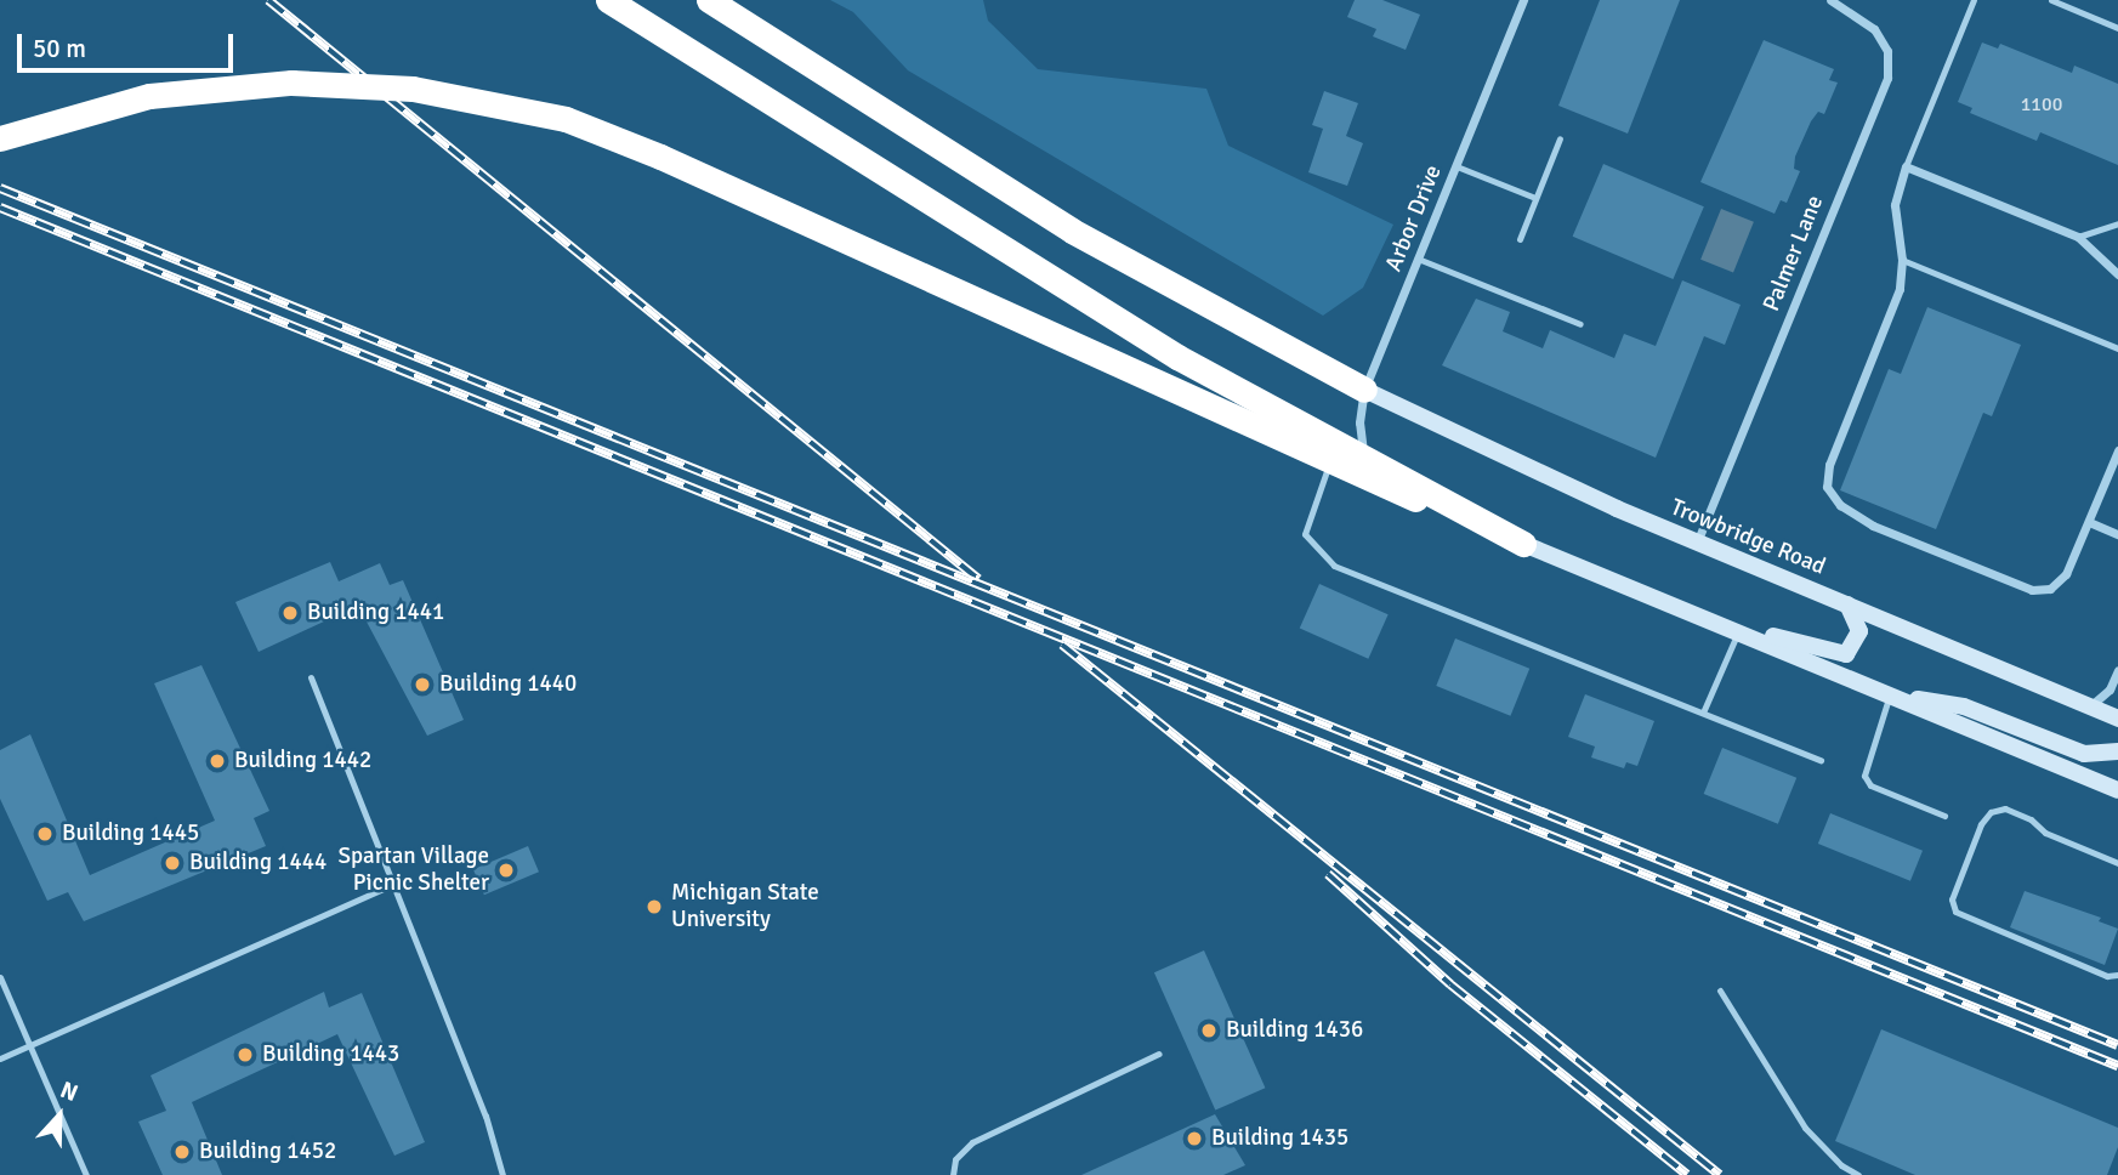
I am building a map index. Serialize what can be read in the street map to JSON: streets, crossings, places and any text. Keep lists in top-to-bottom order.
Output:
{
  "streets": {
    "street": ["Arbor Drive", "Palmer Lane", "Trowbridge Road"]
  },
  "crossings": [
    ["Arbor Drive", "Trowbridge Road"],
    ["Palmer Lane", "Trowbridge Road"]
  ],
  "places": [
    "Building 1441",
    "Building 1440",
    "Building 1442",
    "Building 1445",
    "Building 1444",
    "Spartan Village Picnic Shelter",
    "Michigan State University",
    "Building 1436",
    "Building 1443",
    "Building 1435",
    "Building 1452"
  ],
  "house_numbers": ["1100"],
  "scale_bar": "50 m",
  "north": "top"
}
